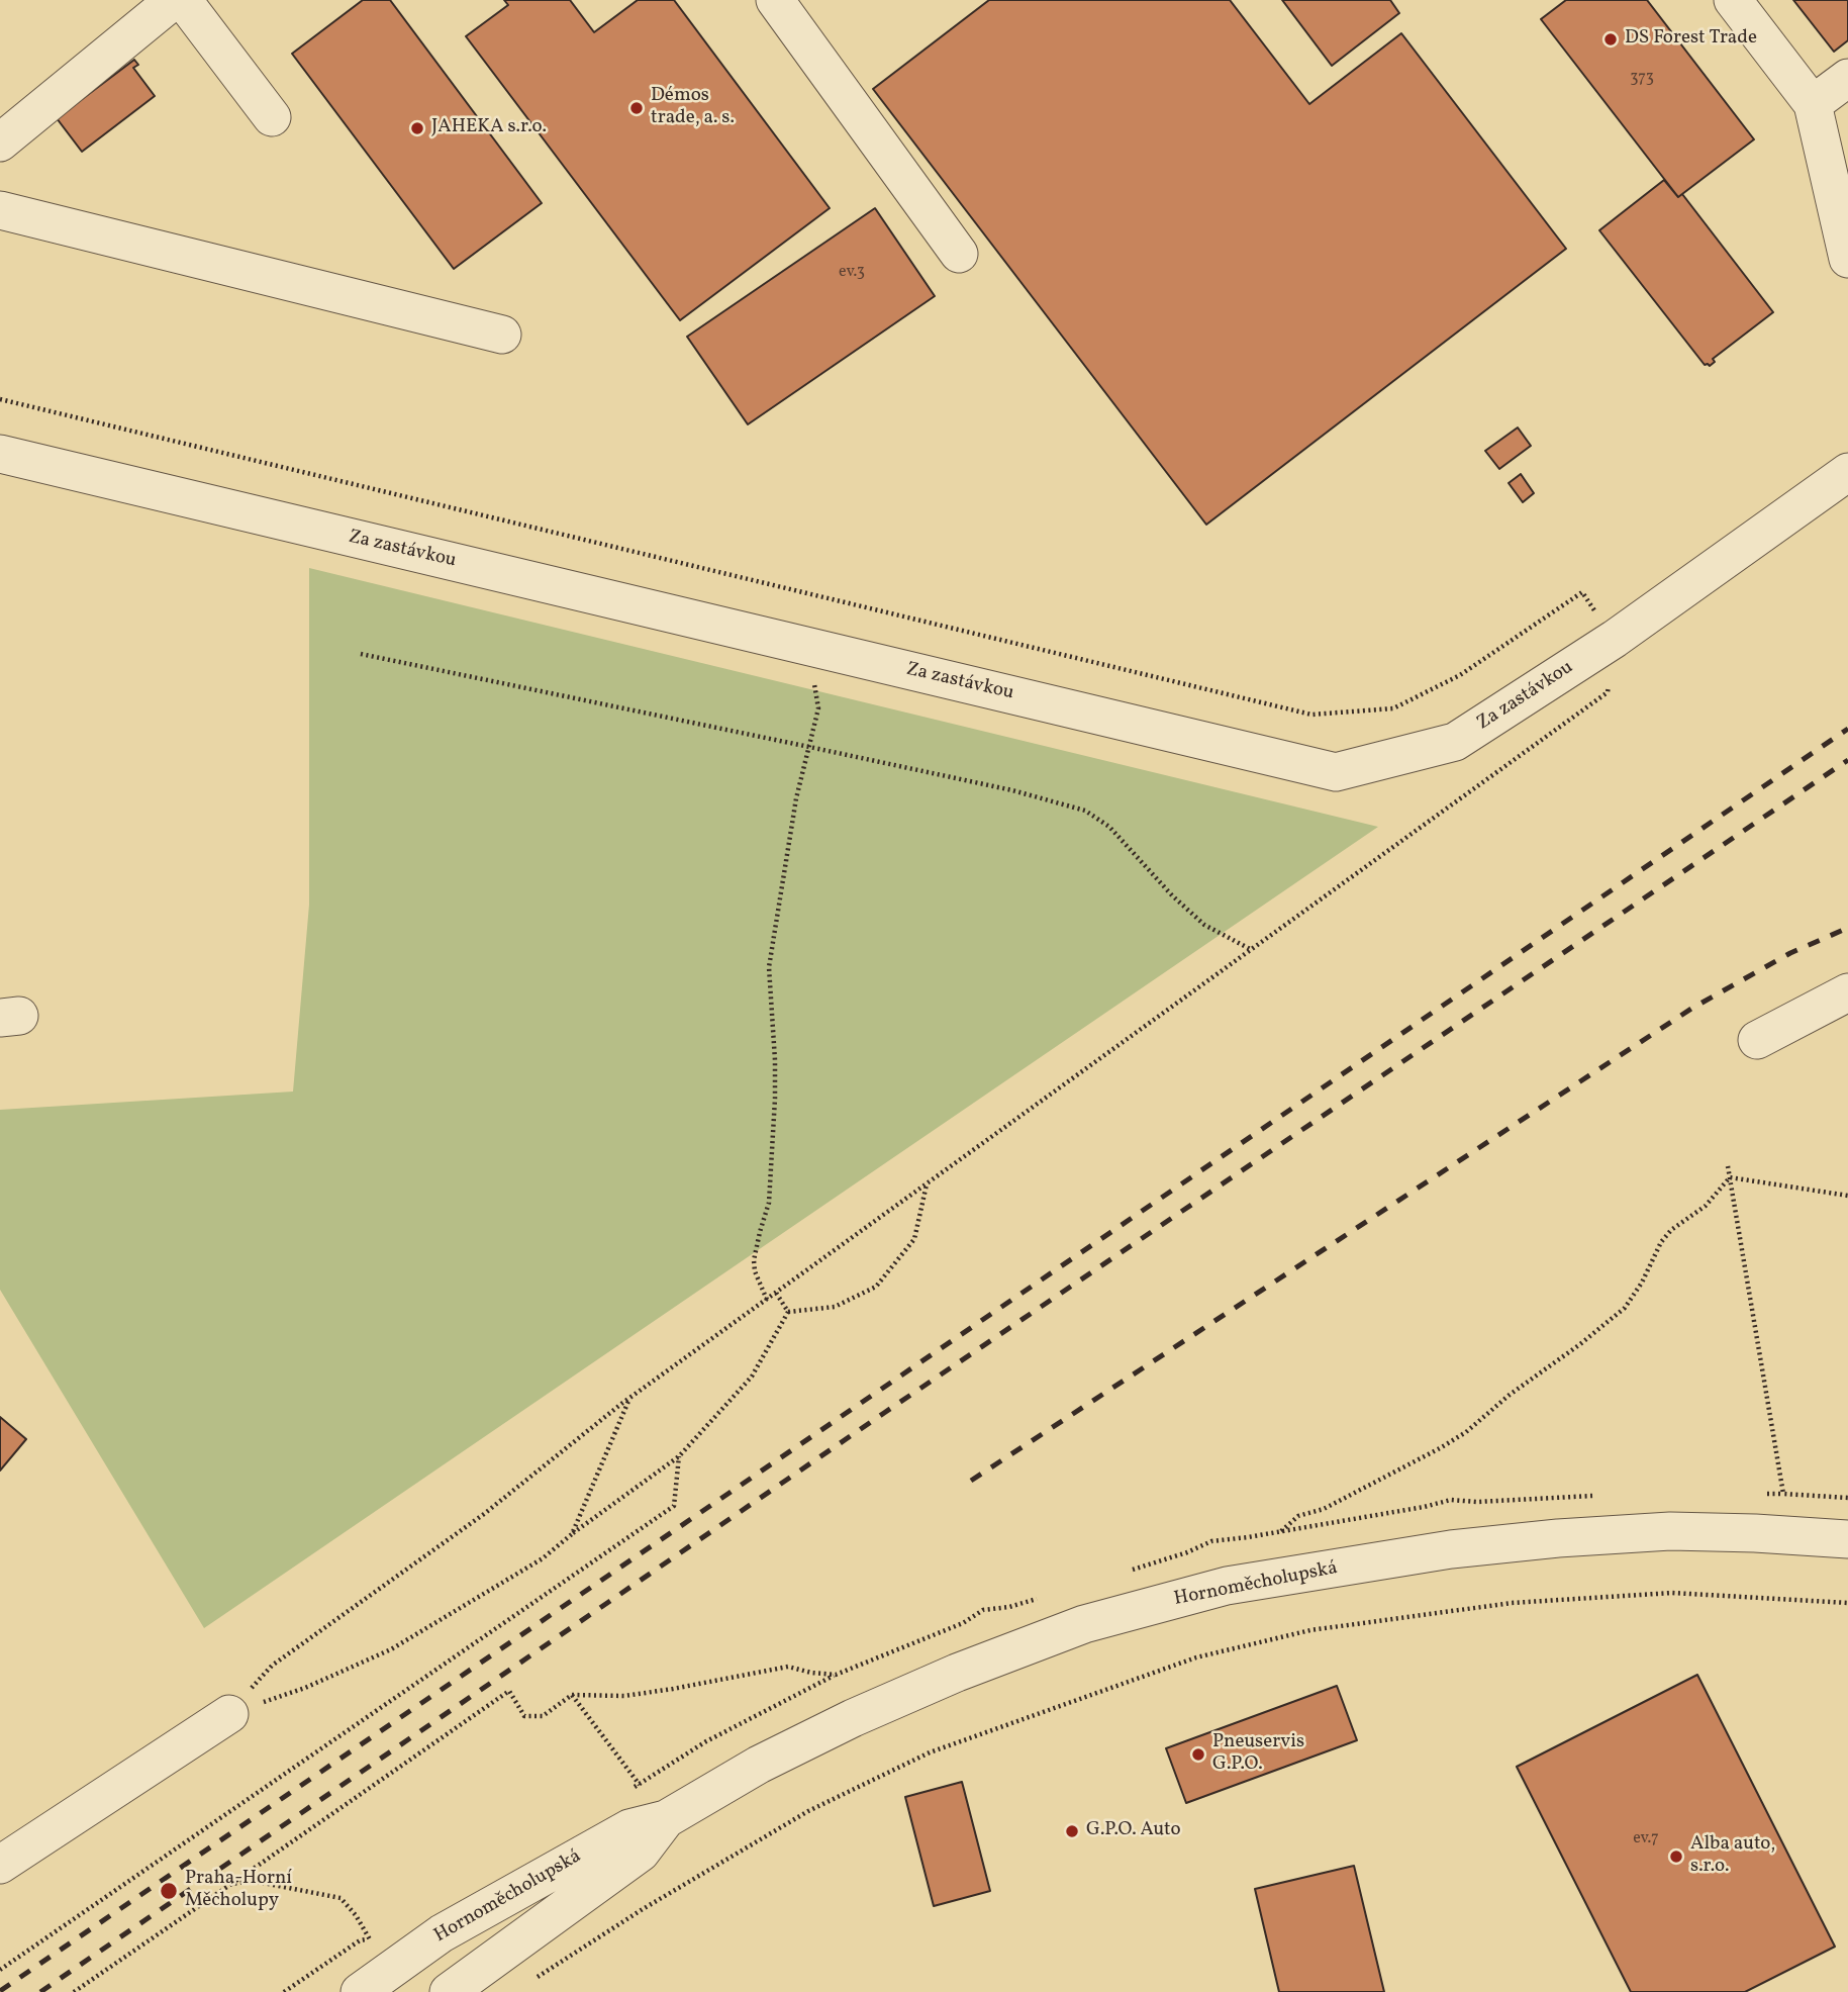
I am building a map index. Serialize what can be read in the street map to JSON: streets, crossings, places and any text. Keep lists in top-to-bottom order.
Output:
{
  "streets": {
    "street": ["Za zastávkou", "Hornoměcholupská"]
  },
  "places": [
    "DS Forest Trade",
    "Démos trade, a. s.",
    "JAHEKA s.r.o.",
    "Pneuservis G.P.O.",
    "G.P.O. Auto",
    "Alba auto, s.r.o.",
    "Praha-Horní Měcholupy"
  ],
  "house_numbers": ["373", "ev.3", "ev.7"]
}
